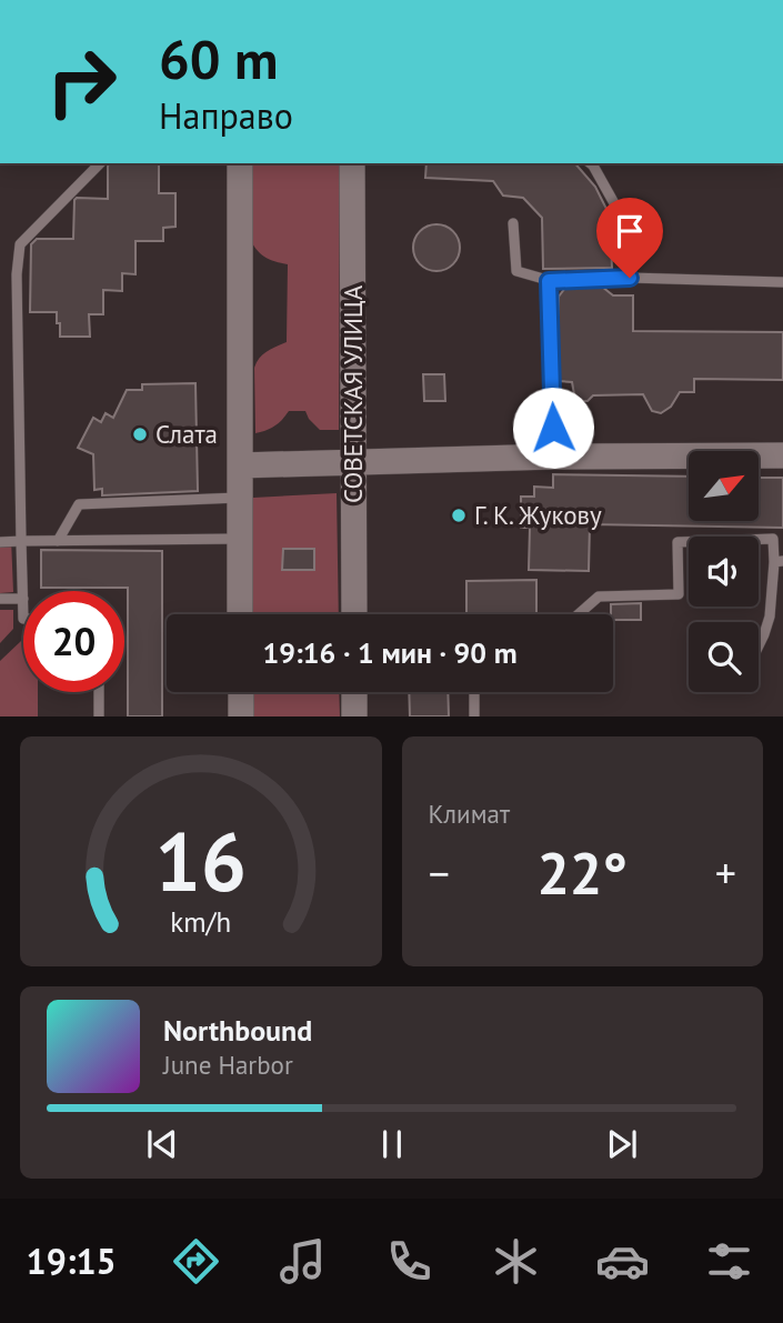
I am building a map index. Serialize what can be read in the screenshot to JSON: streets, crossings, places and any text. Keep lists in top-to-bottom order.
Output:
{
  "streets": {
    "street": ["СОВЕТСКАЯ УЛИЦА"]
  },
  "places": ["Слата", "Г. К. Жукову"],
  "north": "top right",
  "page": {
    "turn": ["60 m", "Направо"],
    "limit": "20",
    "trip": "19:16 · 1 мин · 90 m",
    "tile": "Климат",
    "heat": ["−", "22°", "+"],
    "song": ["Northbound", "June Harbor"],
    "tabs": "19:15",
    "gauge": ["16", "km/h"]
  }
}
